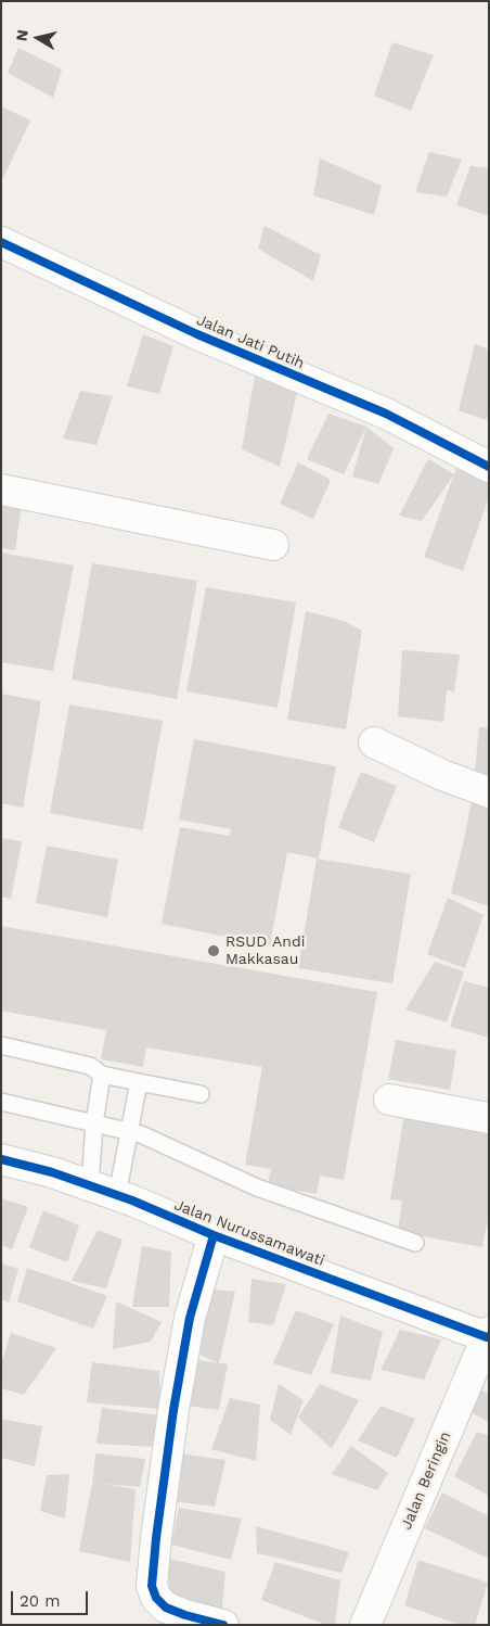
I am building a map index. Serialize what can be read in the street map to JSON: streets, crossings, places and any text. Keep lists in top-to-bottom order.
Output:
{
  "streets": {
    "street": ["Jalan Jati Putih", "Jalan Nurussamawati", "Jalan Beringin"]
  },
  "crossings": [
    ["Jalan Nurussamawati", "Jalan Beringin"]
  ],
  "places": ["RSUD Andi Makkasau"],
  "scale_bar": "20 m",
  "north": "left"
}
